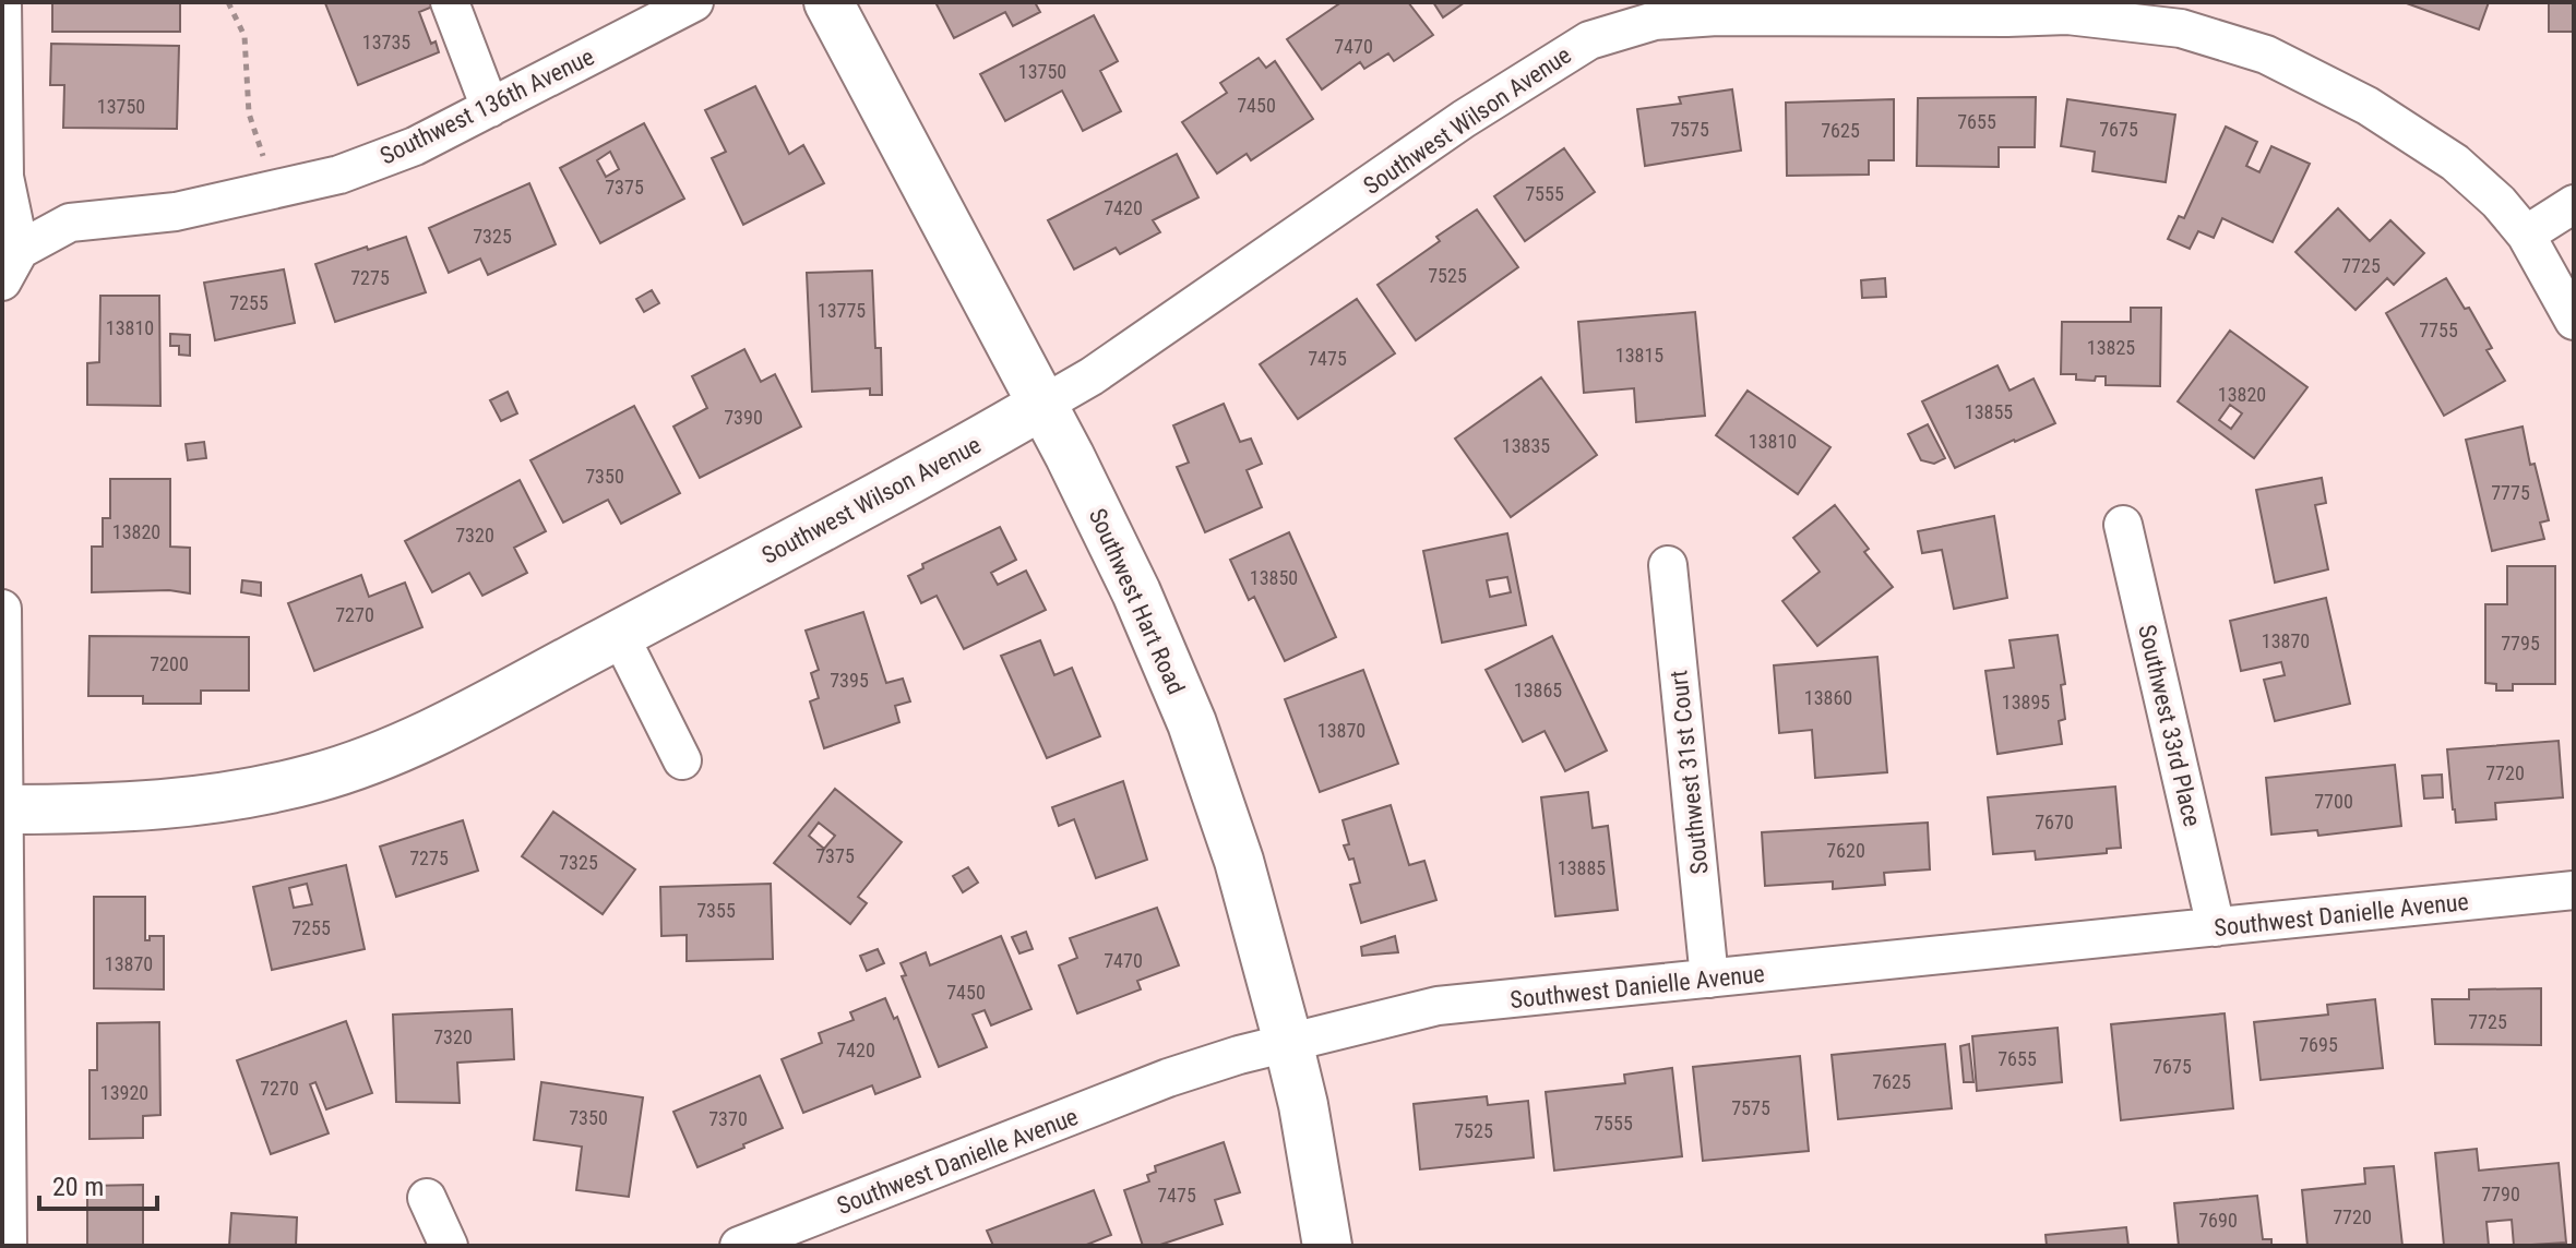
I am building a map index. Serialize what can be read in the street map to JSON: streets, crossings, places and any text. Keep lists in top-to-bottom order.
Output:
{
  "streets": {
    "street": [
      "Southwest 136th Avenue",
      "Southwest Wilson Avenue",
      "Southwest Hart Road",
      "Southwest 33rd Place",
      "Southwest 31st Court",
      "Southwest Danielle Avenue"
    ]
  },
  "crossings": [
    ["Southwest Wilson Avenue", "Southwest Hart Road"],
    ["Southwest Hart Road", "Southwest Danielle Avenue"],
    ["Southwest 33rd Place", "Southwest Danielle Avenue"],
    ["Southwest 31st Court", "Southwest Danielle Avenue"]
  ],
  "house_numbers": [
    "13735",
    "7470",
    "13750",
    "7450",
    "13750",
    "7655",
    "7575",
    "7675",
    "7625",
    "7375",
    "7555",
    "7420",
    "7325",
    "7725",
    "7525",
    "7275",
    "7255",
    "13775",
    "13810",
    "7755",
    "13825",
    "13815",
    "7475",
    "13820",
    "13855",
    "7390",
    "13810",
    "13835",
    "7350",
    "7775",
    "13820",
    "7320",
    "13850",
    "7270",
    "13870",
    "7795",
    "7200",
    "7395",
    "13865",
    "13860",
    "13895",
    "13870",
    "7720",
    "7700",
    "7670",
    "7620",
    "7375",
    "7275",
    "7325",
    "13885",
    "7355",
    "7255",
    "7470",
    "13870",
    "7450",
    "7725",
    "7320",
    "7695",
    "7420",
    "7655",
    "7675",
    "7625",
    "7270",
    "13920",
    "7575",
    "7350",
    "7370",
    "7555",
    "7525",
    "7790",
    "7475",
    "7720",
    "7690"
  ],
  "scale_bar": "20 m"
}
